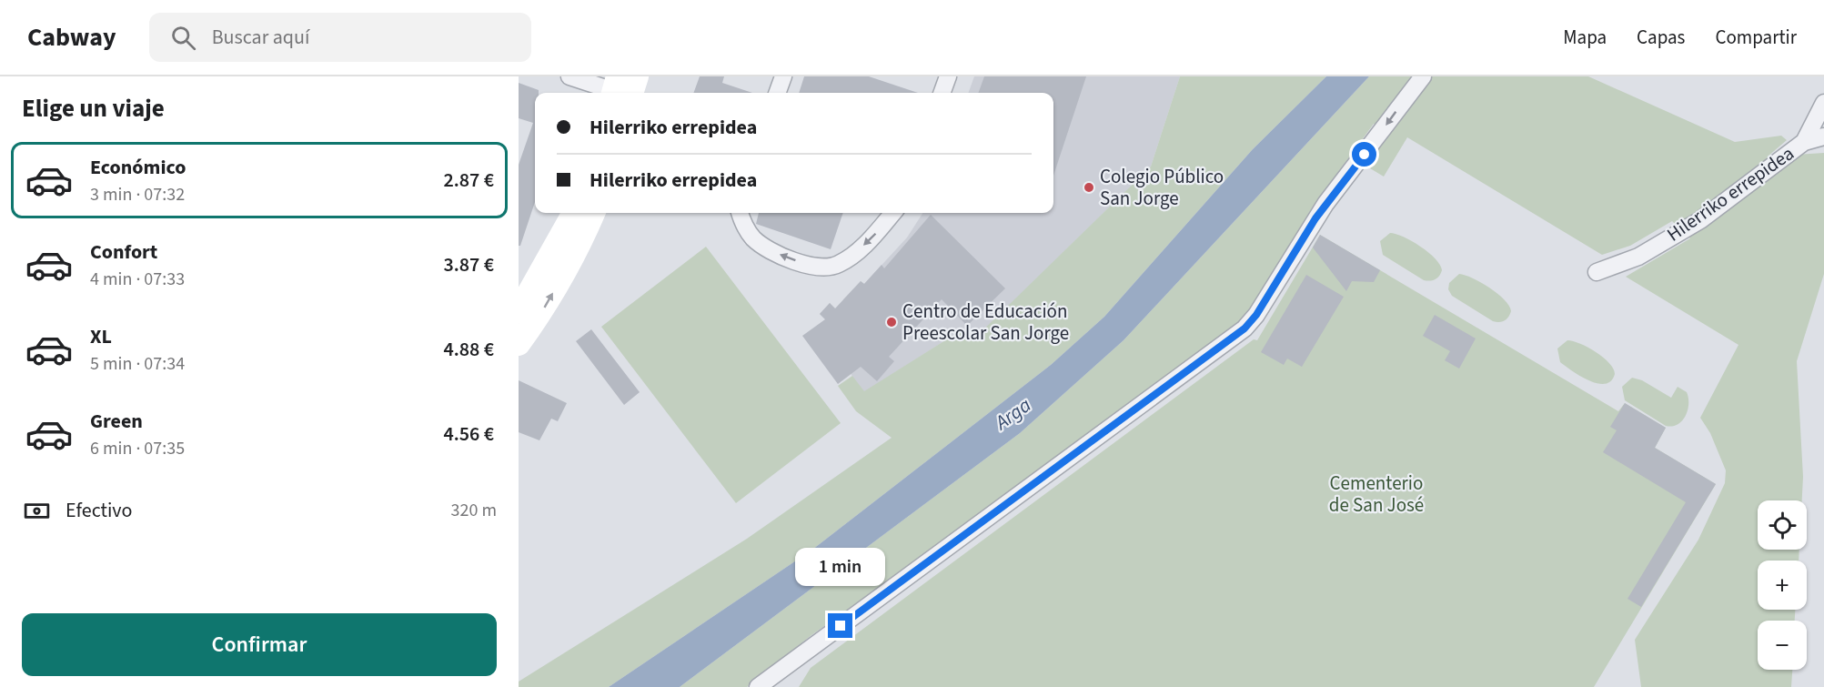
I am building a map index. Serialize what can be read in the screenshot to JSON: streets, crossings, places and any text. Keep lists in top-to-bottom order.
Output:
{
  "streets": {
    "street": ["Hilerriko errepidea"]
  },
  "water": ["Arga"],
  "parks": ["Cementerio de San José"],
  "places": ["Colegio Público San Jorge", "Centro de Educación Preescolar San Jorge"],
  "page": {
    "header": "Cabway",
    "search": "Buscar aquí",
    "nav": ["Mapa", "Capas", "Compartir"],
    "heading": "Elige un viaje",
    "banner": ["Hilerriko errepidea", "Hilerriko errepidea"],
    "list": [
      {
        "name": "Económico",
        "note": "3 min · 07:32",
        "value": "2.87 €"
      },
      {
        "name": "Confort",
        "note": "4 min · 07:33",
        "value": "3.87 €"
      },
      {
        "name": "XL",
        "note": "5 min · 07:34",
        "value": "4.88 €"
      },
      {
        "name": "Green",
        "note": "6 min · 07:35",
        "value": "4.56 €"
      }
    ],
    "pay": ["Efectivo", "320 m"],
    "map_buttons": ["+", "−"],
    "bubble": "1 min",
    "buttons": "Confirmar"
  }
}
